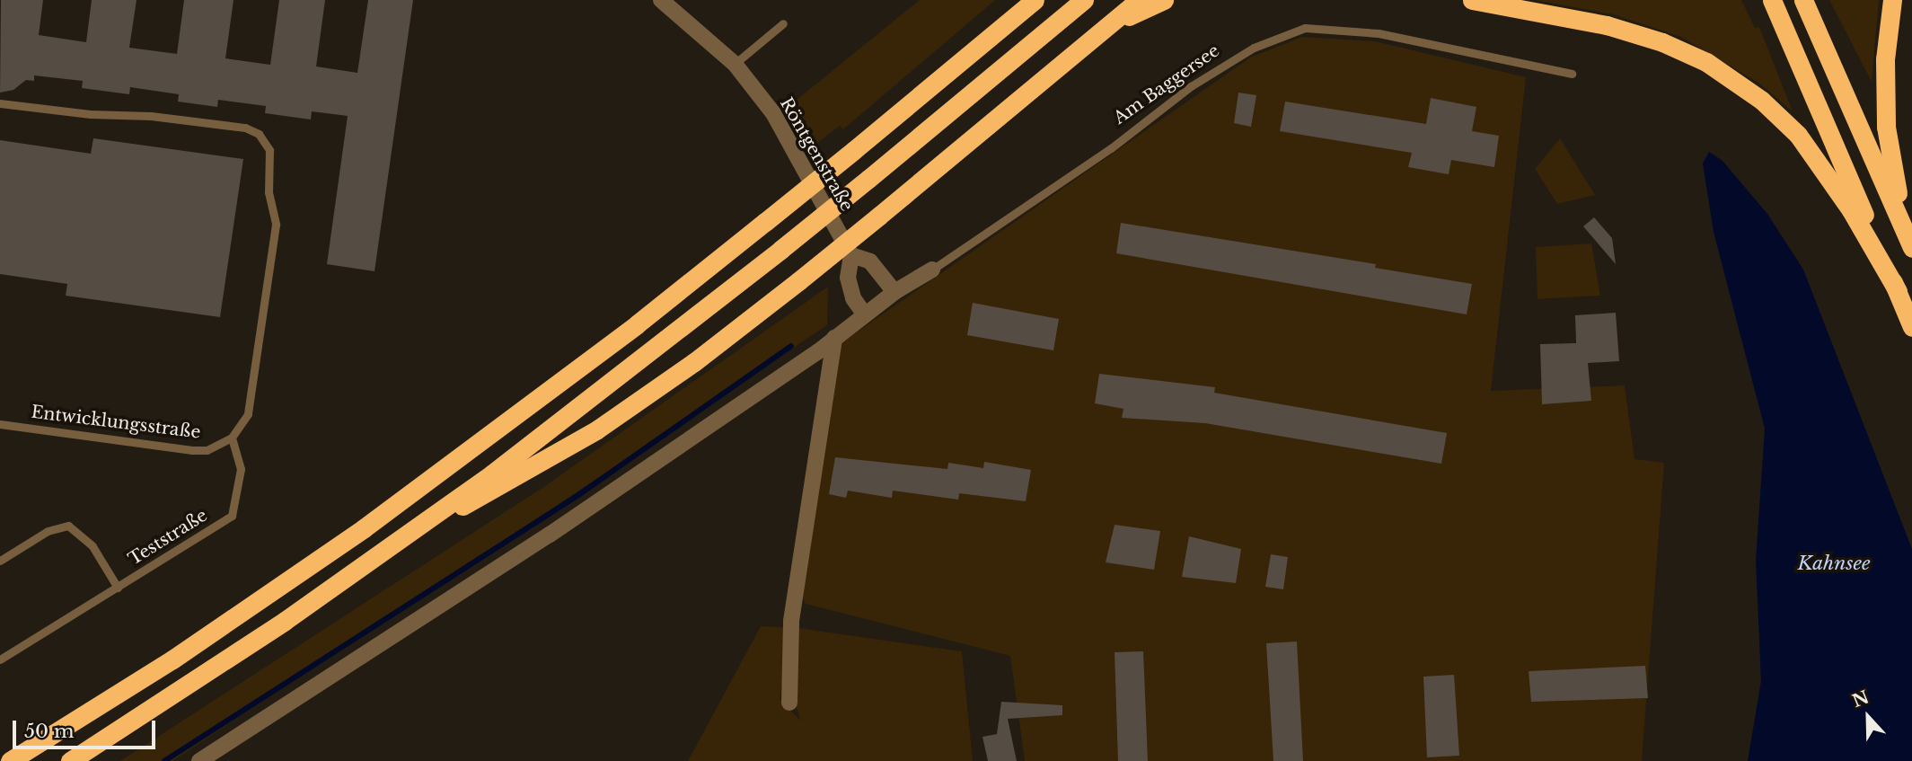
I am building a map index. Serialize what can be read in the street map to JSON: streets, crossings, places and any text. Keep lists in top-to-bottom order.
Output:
{
  "streets": {
    "street": ["Am Baggersee", "Röntgenstraße"],
    "lane": ["Entwicklungsstraße", "Teststraße"]
  },
  "crossings": [
    ["Entwicklungsstraße", "Teststraße"]
  ],
  "water": ["Kahnsee"],
  "scale_bar": "50 m",
  "north": "top"
}
